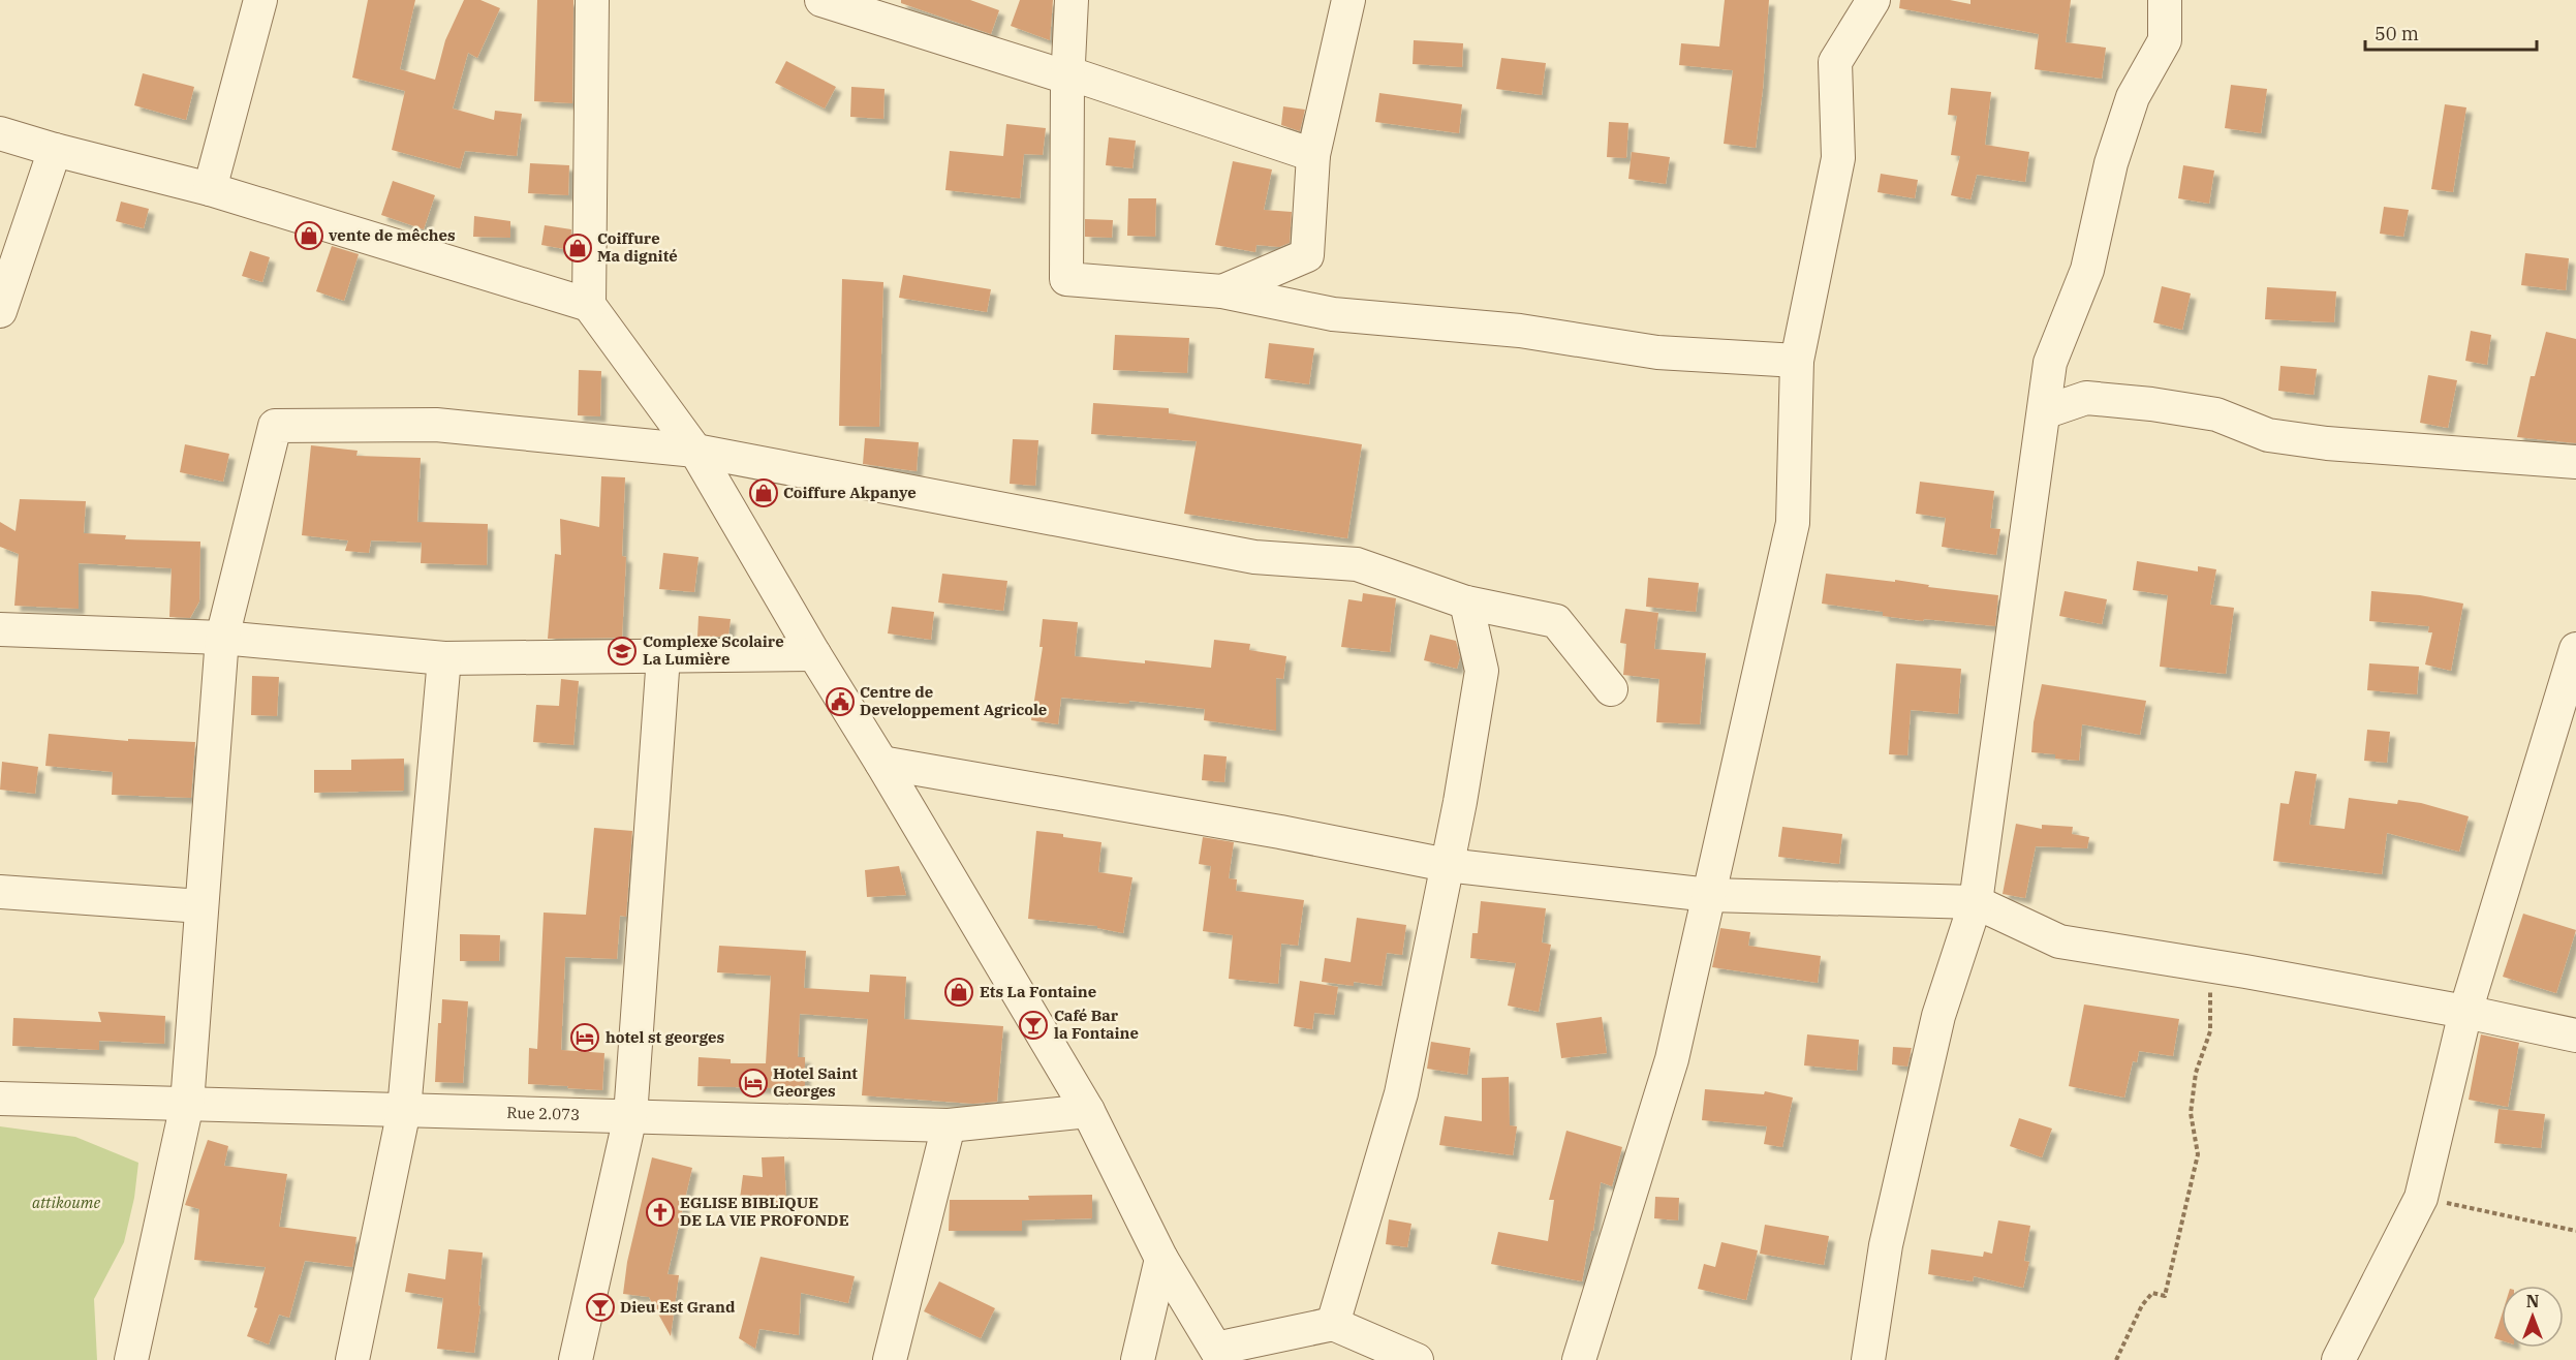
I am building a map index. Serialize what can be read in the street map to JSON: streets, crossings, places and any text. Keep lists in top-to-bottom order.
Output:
{
  "streets": {
    "street": ["Rue 2.073"]
  },
  "parks": ["attikoume"],
  "places": {
    "shop": [
      "vente de mêches",
      "Coiffure Ma dignité",
      "Coiffure Akpanye",
      "Ets La Fontaine"
    ],
    "school or university": ["Complexe Scolaire La Lumière"],
    "public building": ["Centre de Developpement Agricole"],
    "bar": ["Café Bar la Fontaine", "Dieu Est Grand"],
    "hotel": ["hotel st georges", "Hotel Saint Georges"],
    "church": ["EGLISE BIBLIQUE DE LA VIE PROFONDE"]
  },
  "scale_bar": "50 m",
  "north": "top"
}
